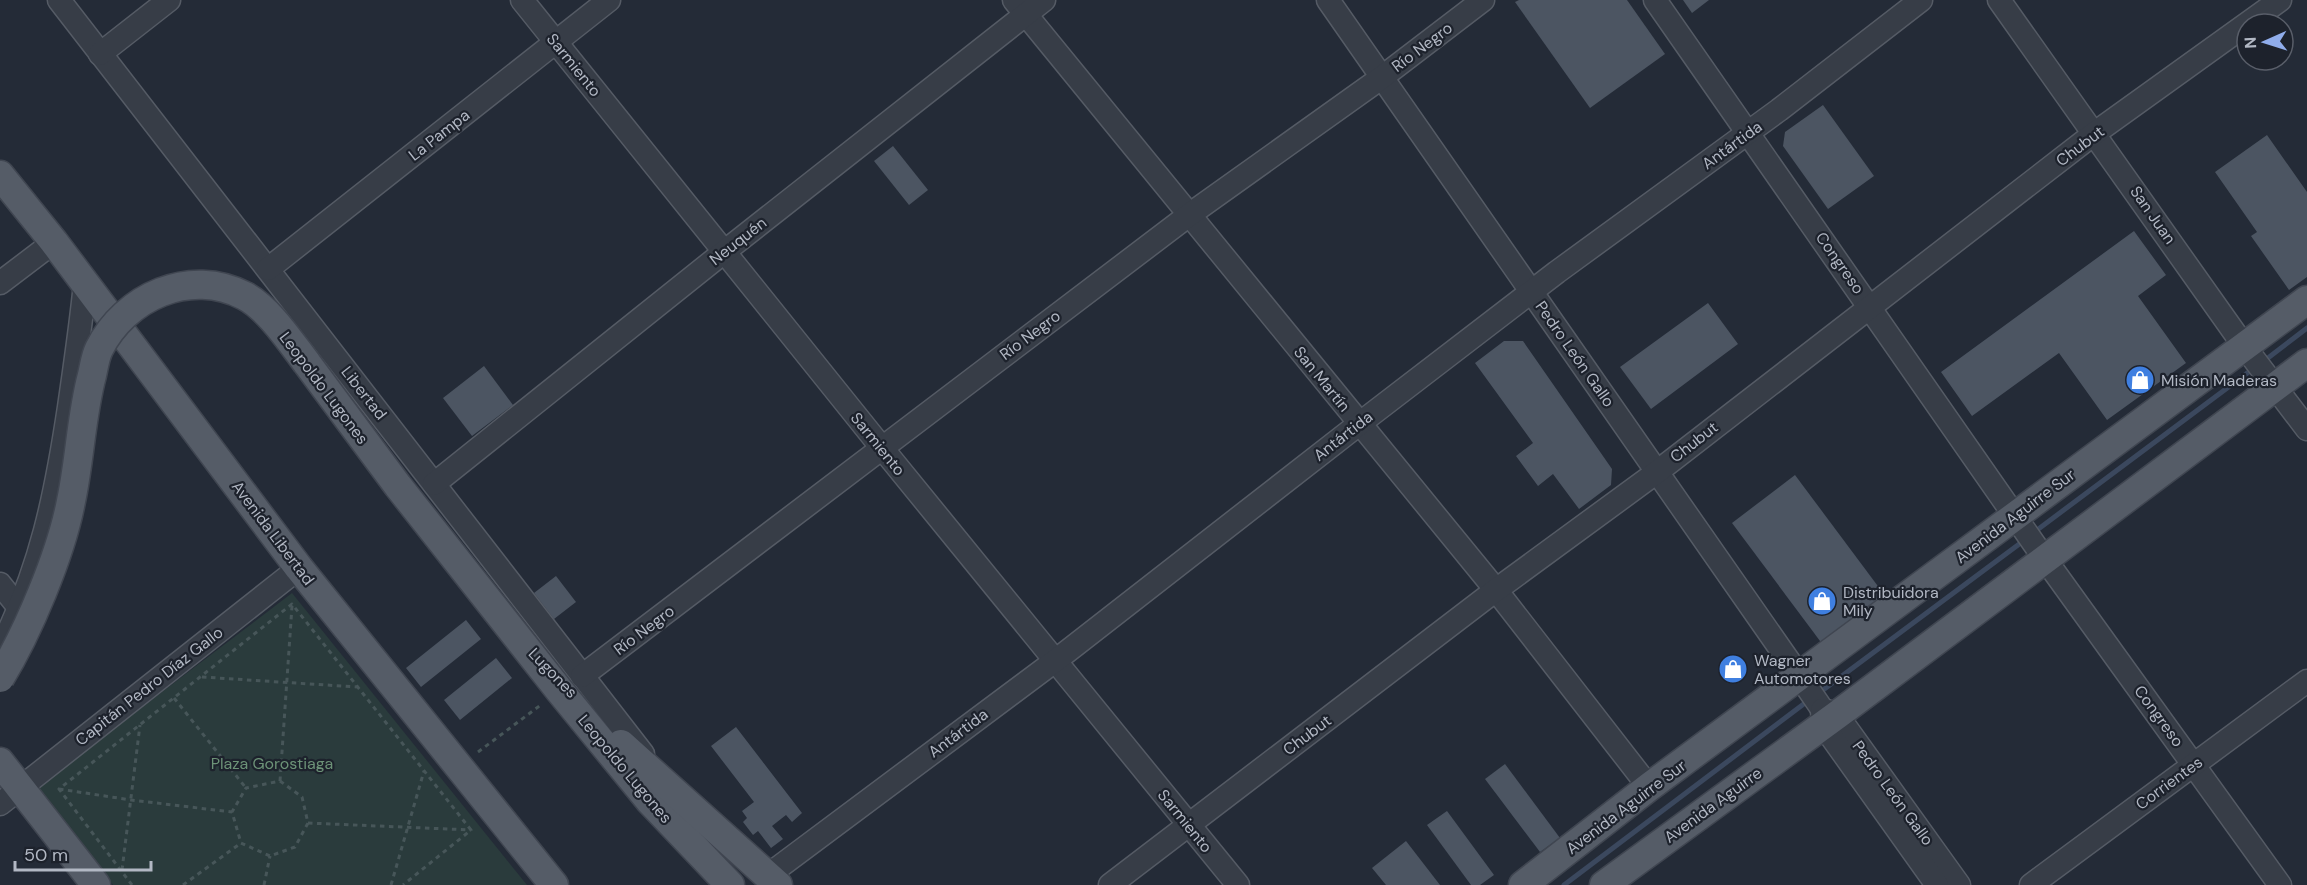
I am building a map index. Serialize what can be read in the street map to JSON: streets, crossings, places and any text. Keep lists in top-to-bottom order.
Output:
{
  "streets": {
    "main road": [
      "Leopoldo Lugones",
      "Avenida Aguirre Sur",
      "Avenida Libertad",
      "Lugones",
      "Avenida Aguirre"
    ],
    "street": [
      "Río Negro",
      "Sarmiento",
      "La Pampa",
      "Antártida",
      "Chubut",
      "San Juan",
      "Neuquén",
      "Congreso",
      "Pedro León Gallo",
      "San Martín",
      "Libertad",
      "Capitán Pedro Díaz Gallo",
      "Corrientes"
    ]
  },
  "crossings": [
    ["Río Negro", "Sarmiento"],
    ["Río Negro", "Pedro León Gallo"],
    ["Río Negro", "San Martín"],
    ["Río Negro", "Leopoldo Lugones"],
    ["Río Negro", "Libertad"],
    ["Sarmiento", "La Pampa"],
    ["Sarmiento", "Antártida"],
    ["Sarmiento", "Chubut"],
    ["Sarmiento", "Neuquén"],
    ["La Pampa", "Libertad"],
    ["Antártida", "Congreso"],
    ["Antártida", "Pedro León Gallo"],
    ["Antártida", "San Martín"],
    ["Antártida", "Leopoldo Lugones"],
    ["Chubut", "San Juan"],
    ["Chubut", "Congreso"],
    ["Chubut", "Pedro León Gallo"],
    ["Chubut", "San Martín"],
    ["San Juan", "Avenida Aguirre Sur"],
    ["Neuquén", "San Martín"],
    ["Neuquén", "Libertad"],
    ["Congreso", "Avenida Aguirre Sur"],
    ["Congreso", "Corrientes"],
    ["Pedro León Gallo", "Avenida Aguirre Sur"],
    ["Pedro León Gallo", "Avenida Aguirre"],
    ["San Martín", "Avenida Aguirre Sur"],
    ["Leopoldo Lugones", "Libertad"],
    ["Leopoldo Lugones", "Lugones"],
    ["Libertad", "Lugones"],
    ["Avenida Aguirre Sur", "Avenida Aguirre"],
    ["Avenida Libertad", "Capitán Pedro Díaz Gallo"]
  ],
  "parks": ["Plaza Gorostiaga"],
  "places": {
    "shop": ["Misión Maderas", "Distribuidora Mily", "Wagner Automotores"]
  },
  "scale_bar": "50 m",
  "north": "left"
}
